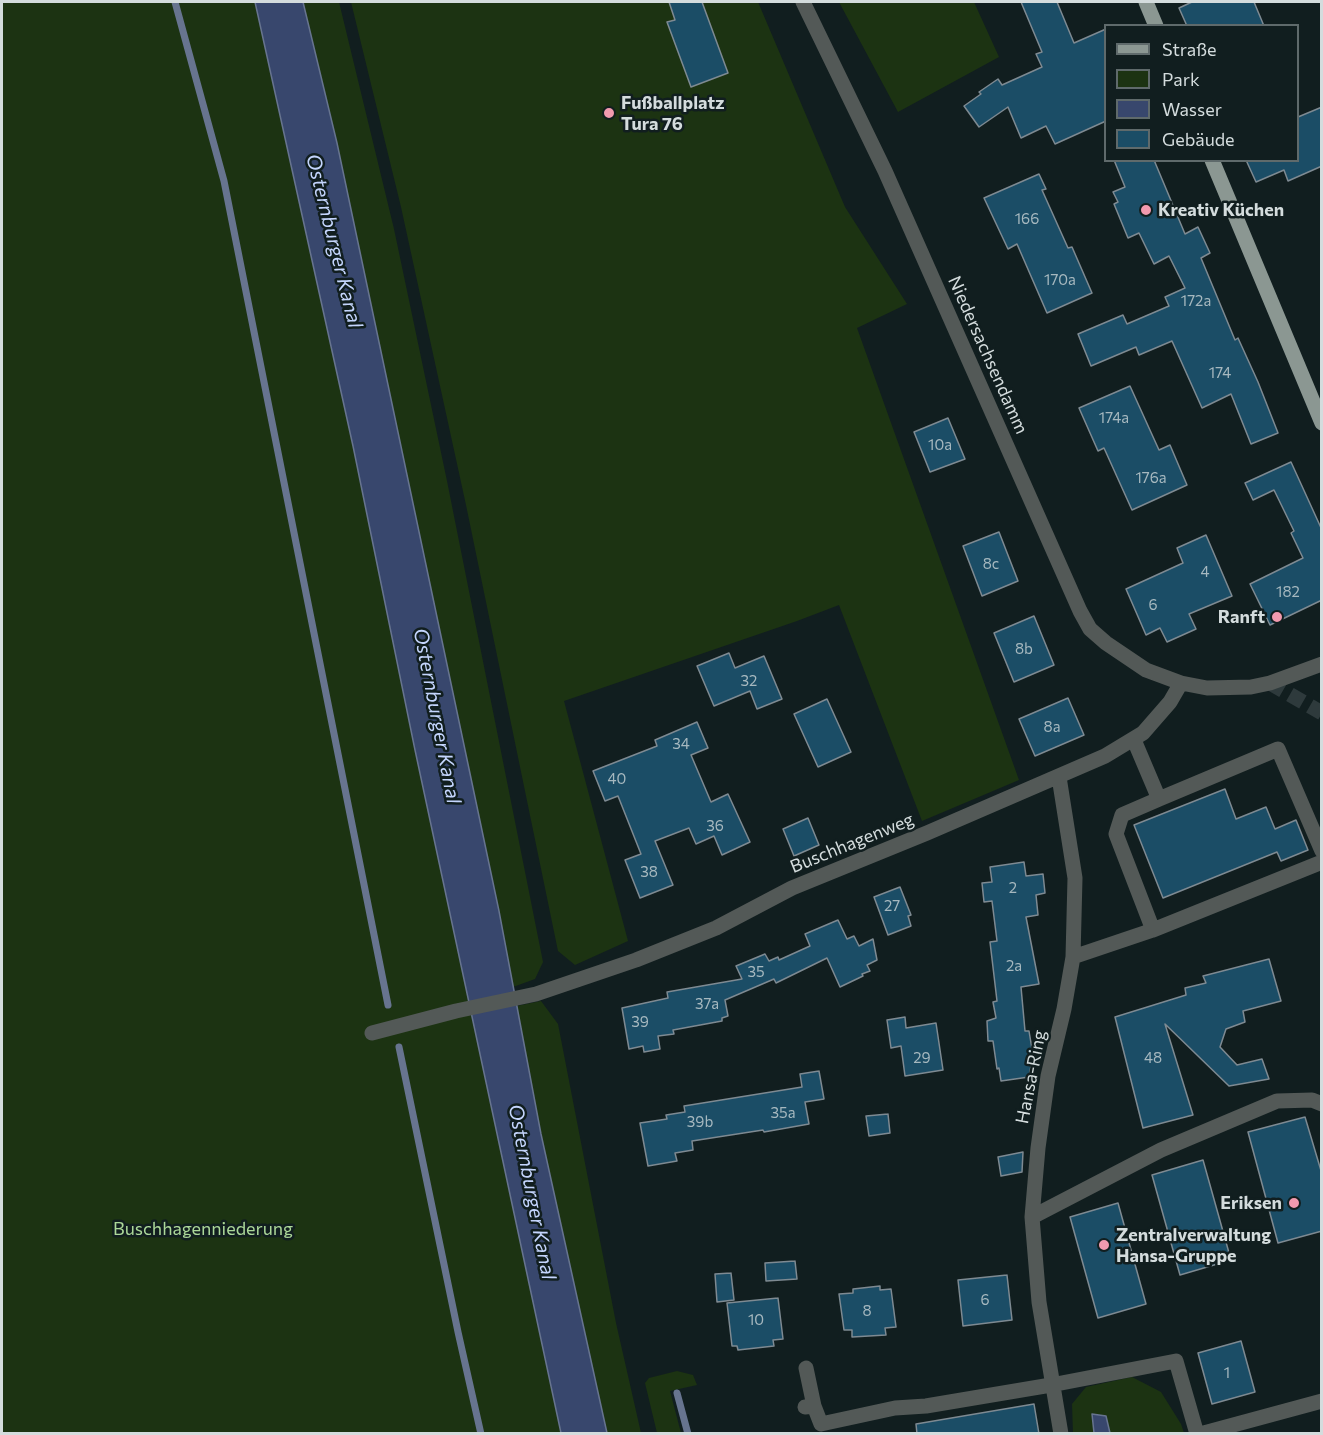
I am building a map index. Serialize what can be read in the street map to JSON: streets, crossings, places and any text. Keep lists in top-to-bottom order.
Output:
{
  "streets": {
    "street": ["Niedersachsendamm", "Buschhagenweg", "Hansa-Ring"]
  },
  "crossings": [
    ["Niedersachsendamm", "Buschhagenweg"],
    ["Buschhagenweg", "Hansa-Ring"]
  ],
  "water": ["Osternburger Kanal"],
  "parks": ["Buschhagenniederung"],
  "places": [
    "Fußballplatz Tura 76",
    "Kreativ Küchen",
    "Ranft",
    "Eriksen",
    "Zentralverwaltung Hansa-Gruppe"
  ],
  "house_numbers": [
    "166",
    "170a",
    "172a",
    "174",
    "174a",
    "10a",
    "176a",
    "8c",
    "4",
    "182",
    "6",
    "8b",
    "32",
    "8a",
    "34",
    "40",
    "36",
    "38",
    "2",
    "27",
    "2a",
    "35",
    "37a",
    "39",
    "29",
    "48",
    "35a",
    "39b",
    "6",
    "8",
    "10",
    "1"
  ],
  "legend": [
    "Straße",
    "Park",
    "Wasser",
    "Gebäude"
  ]
}
